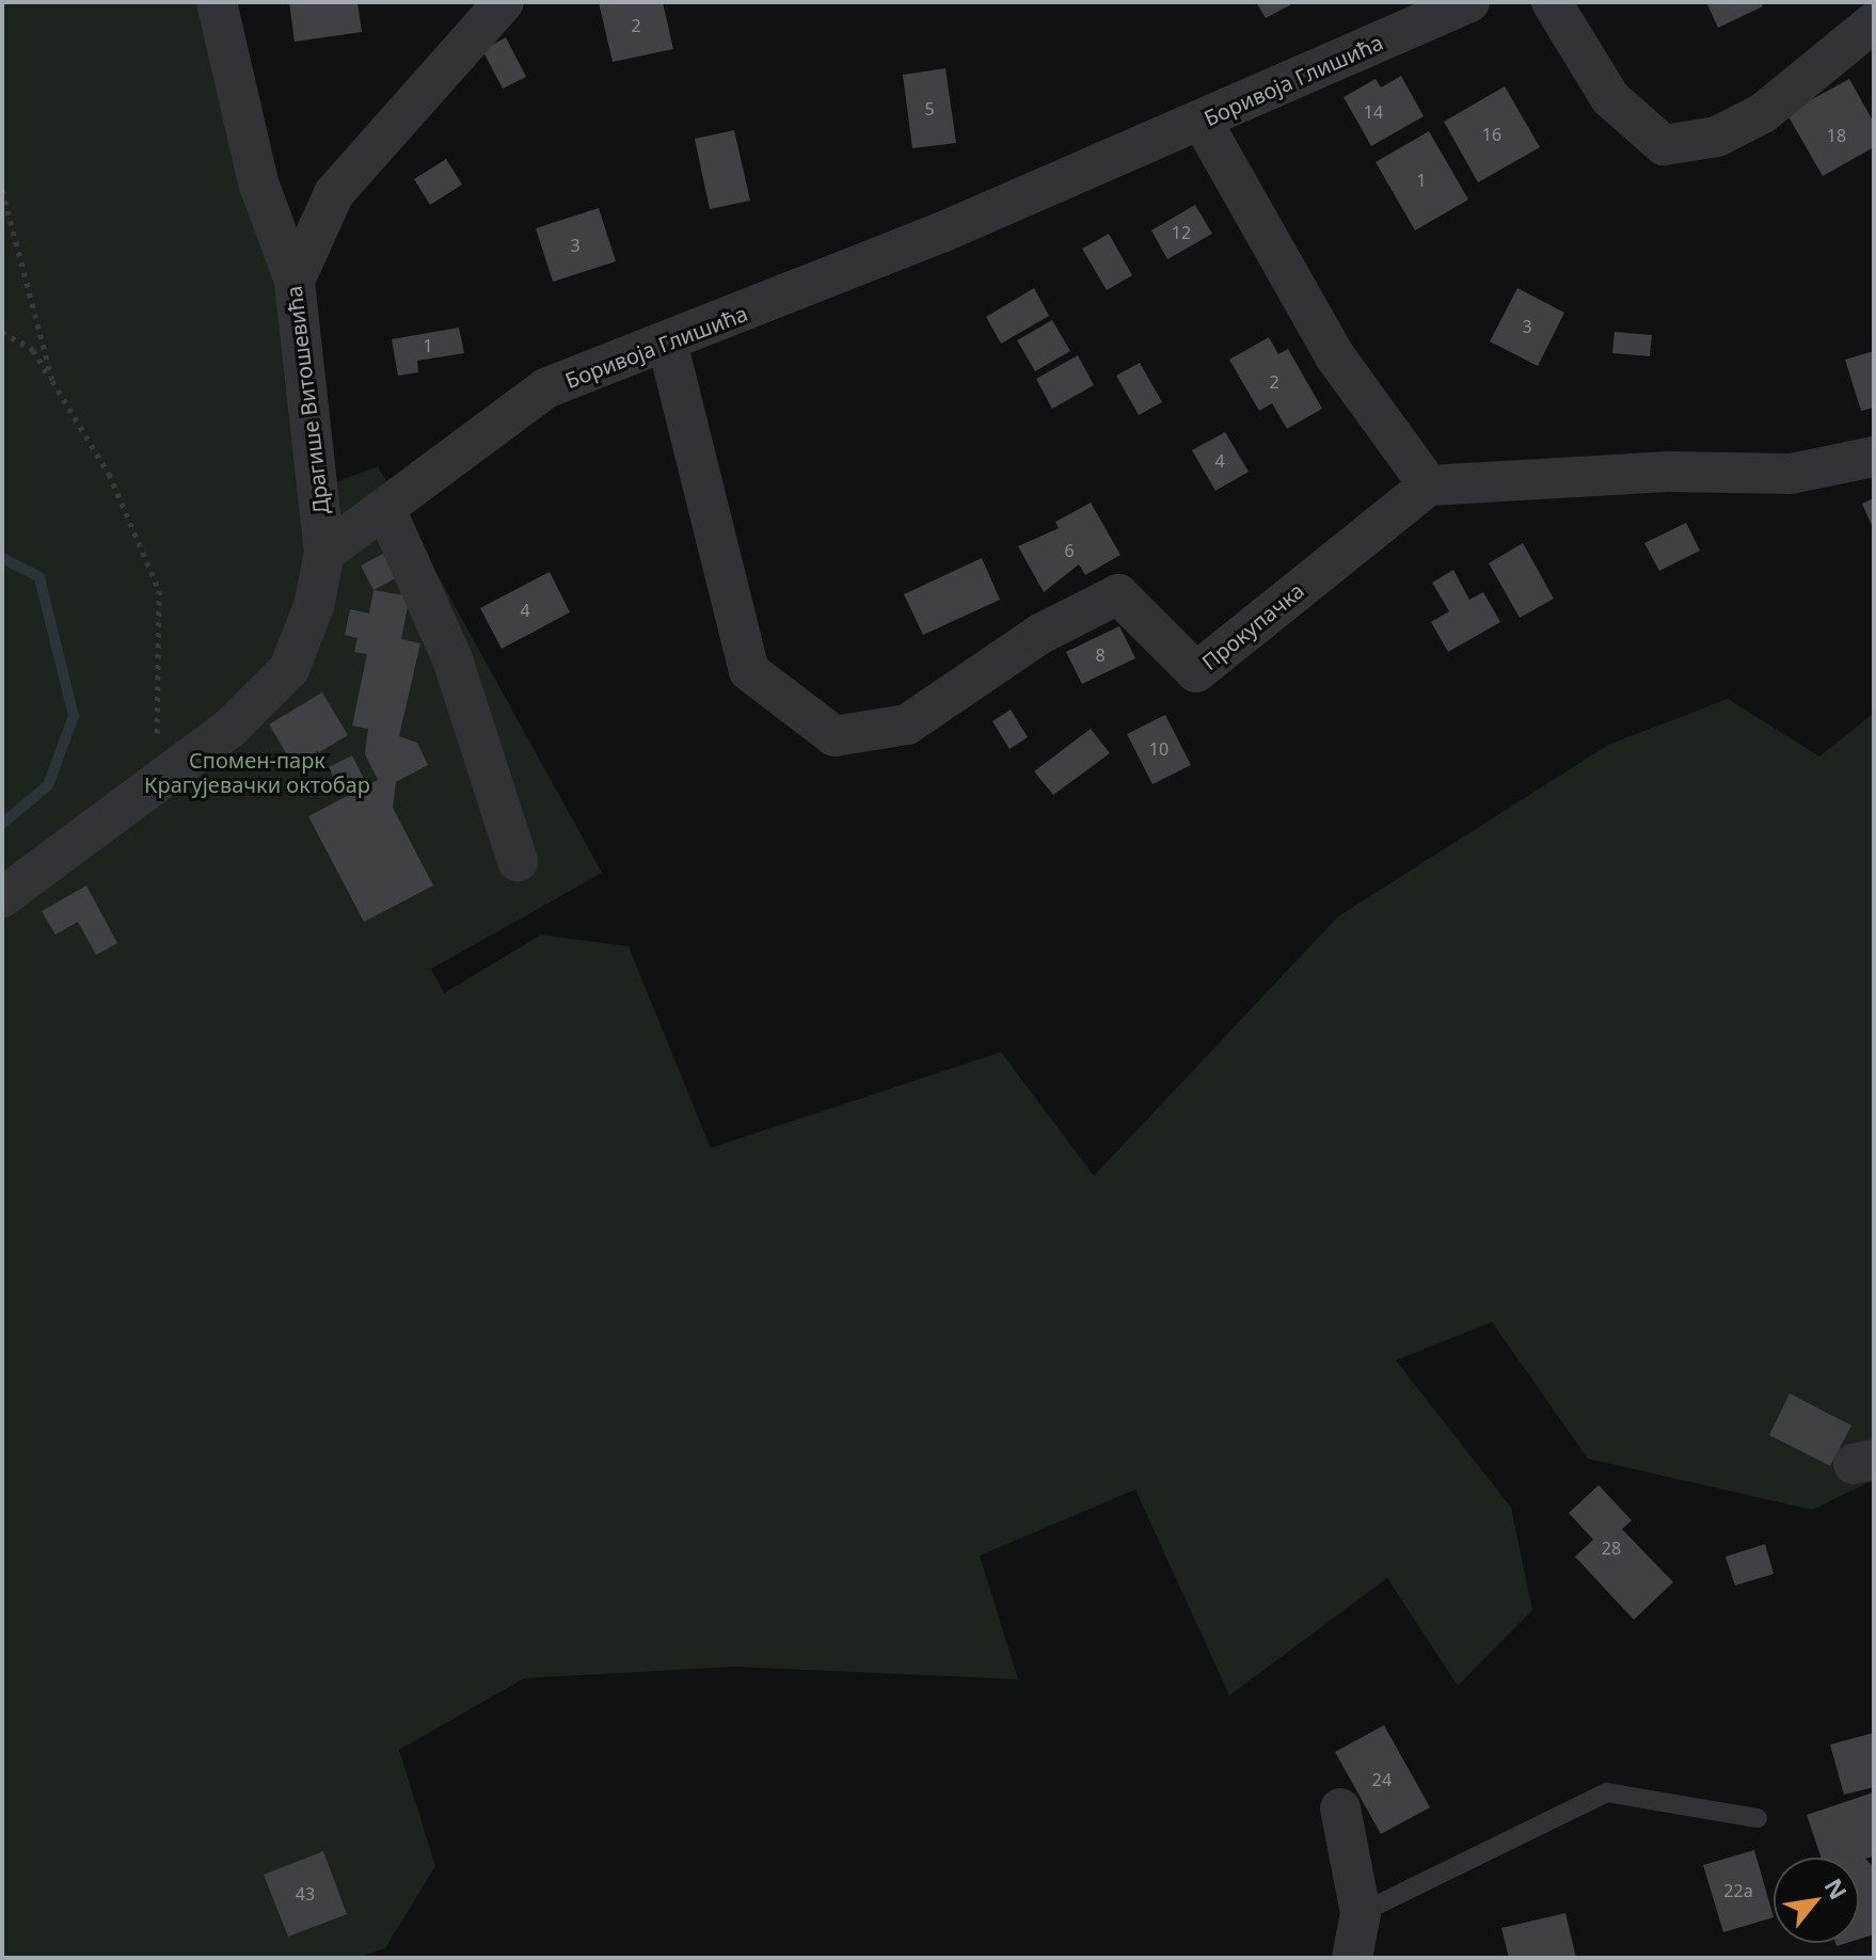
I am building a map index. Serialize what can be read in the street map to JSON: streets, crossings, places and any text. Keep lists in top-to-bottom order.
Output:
{
  "streets": {
    "street": ["Боривоја Глишића", "Драгише Витошевића", "Прокупачка"]
  },
  "crossings": [
    ["Боривоја Глишића", "Драгише Витошевића"],
    ["Боривоја Глишића", "Прокупачка"]
  ],
  "parks": ["Спомен-парк Крагујевачки октобар"],
  "house_numbers": [
    "2",
    "5",
    "14",
    "16",
    "18",
    "1",
    "12",
    "3",
    "3",
    "1",
    "2",
    "4",
    "6",
    "4",
    "8",
    "10",
    "28",
    "24",
    "22a",
    "43"
  ],
  "north": "top right"
}
